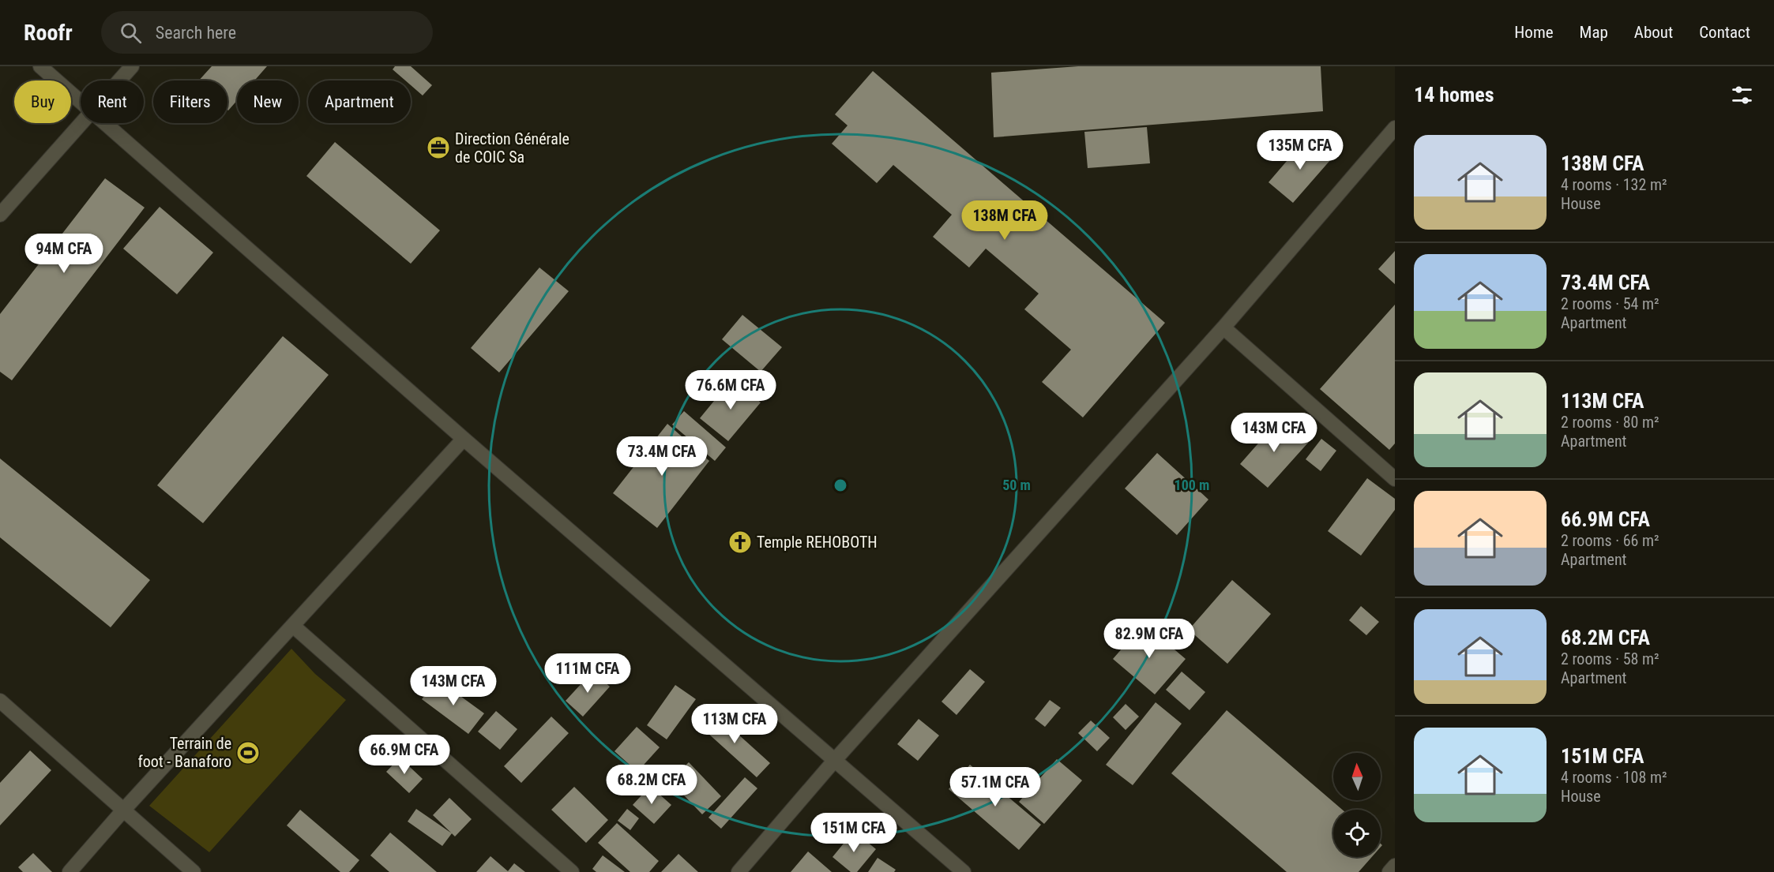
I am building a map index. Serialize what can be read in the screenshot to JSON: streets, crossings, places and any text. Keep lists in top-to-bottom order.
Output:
{
  "places": {
    "office": ["Direction Générale de COIC Sa"],
    "church": ["Temple REHOBOTH"],
    "sports": ["Terrain de foot - Banaforo"]
  },
  "north": "top",
  "page": {
    "header": "Roofr",
    "search": "Search here",
    "nav": [
      "Home",
      "Map",
      "About",
      "Contact"
    ],
    "heading": "14 homes",
    "chip": [
      "Buy",
      "Rent",
      "Filters",
      "New",
      "Apartment"
    ],
    "list": [
      {
        "name": "138M CFA",
        "note": "4 rooms · 132 m² · House"
      },
      {
        "name": "73.4M CFA",
        "note": "2 rooms · 54 m² · Apartment"
      },
      {
        "name": "113M CFA",
        "note": "2 rooms · 80 m² · Apartment"
      },
      {
        "name": "66.9M CFA",
        "note": "2 rooms · 66 m² · Apartment"
      },
      {
        "name": "68.2M CFA",
        "note": "2 rooms · 58 m² · Apartment"
      },
      {
        "name": "151M CFA",
        "note": "4 rooms · 108 m² · House"
      }
    ],
    "price": [
      "135M CFA",
      "138M CFA",
      "94M CFA",
      "76.6M CFA",
      "143M CFA",
      "73.4M CFA",
      "82.9M CFA",
      "111M CFA",
      "143M CFA",
      "113M CFA",
      "66.9M CFA",
      "68.2M CFA",
      "57.1M CFA",
      "151M CFA"
    ]
  },
  "rings": ["50 m", "100 m"]
}
